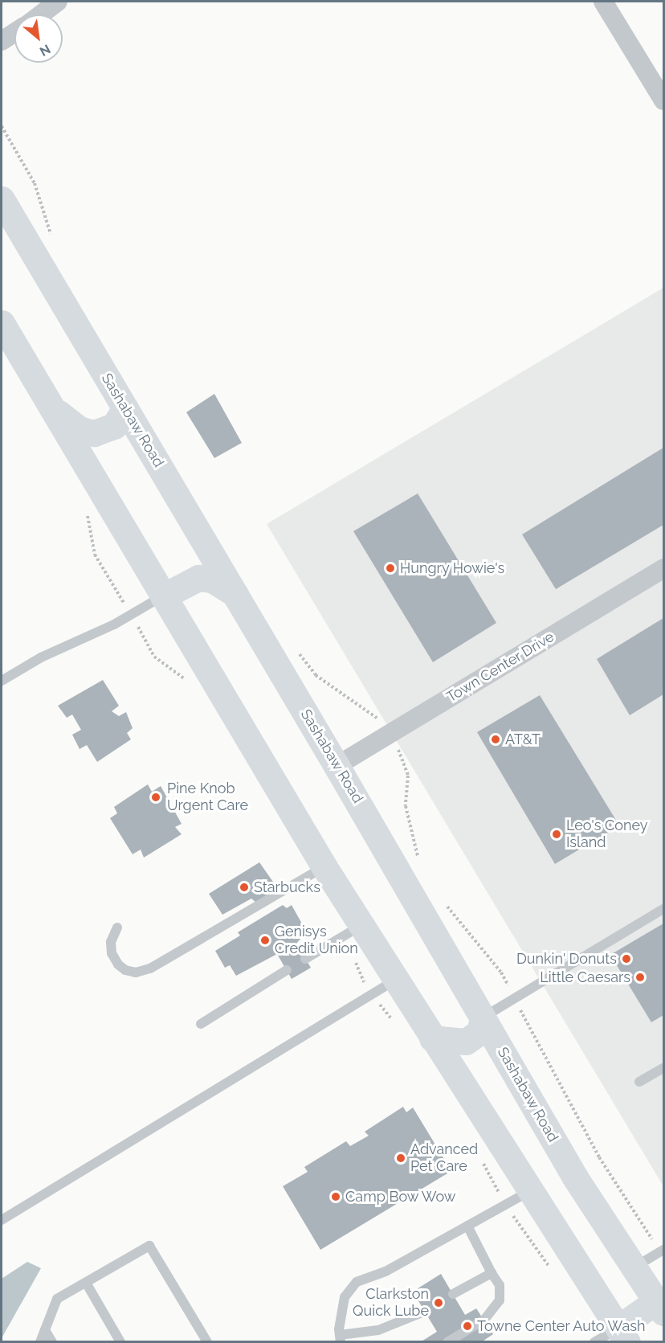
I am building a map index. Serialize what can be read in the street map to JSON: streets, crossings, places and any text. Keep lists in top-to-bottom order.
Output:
{
  "streets": {
    "main road": ["Sashabaw Road"],
    "street": ["Town Center Drive"]
  },
  "crossings": [
    ["Sashabaw Road", "Town Center Drive"]
  ],
  "places": [
    "Hungry Howie's",
    "AT&T",
    "Pine Knob Urgent Care",
    "Leo's Coney Island",
    "Starbucks",
    "Genisys Credit Union",
    "Dunkin' Donuts",
    "Little Caesars",
    "Advanced Pet Care",
    "Camp Bow Wow",
    "Clarkston Quick Lube",
    "Towne Center Auto Wash"
  ],
  "north": "bottom right"
}
